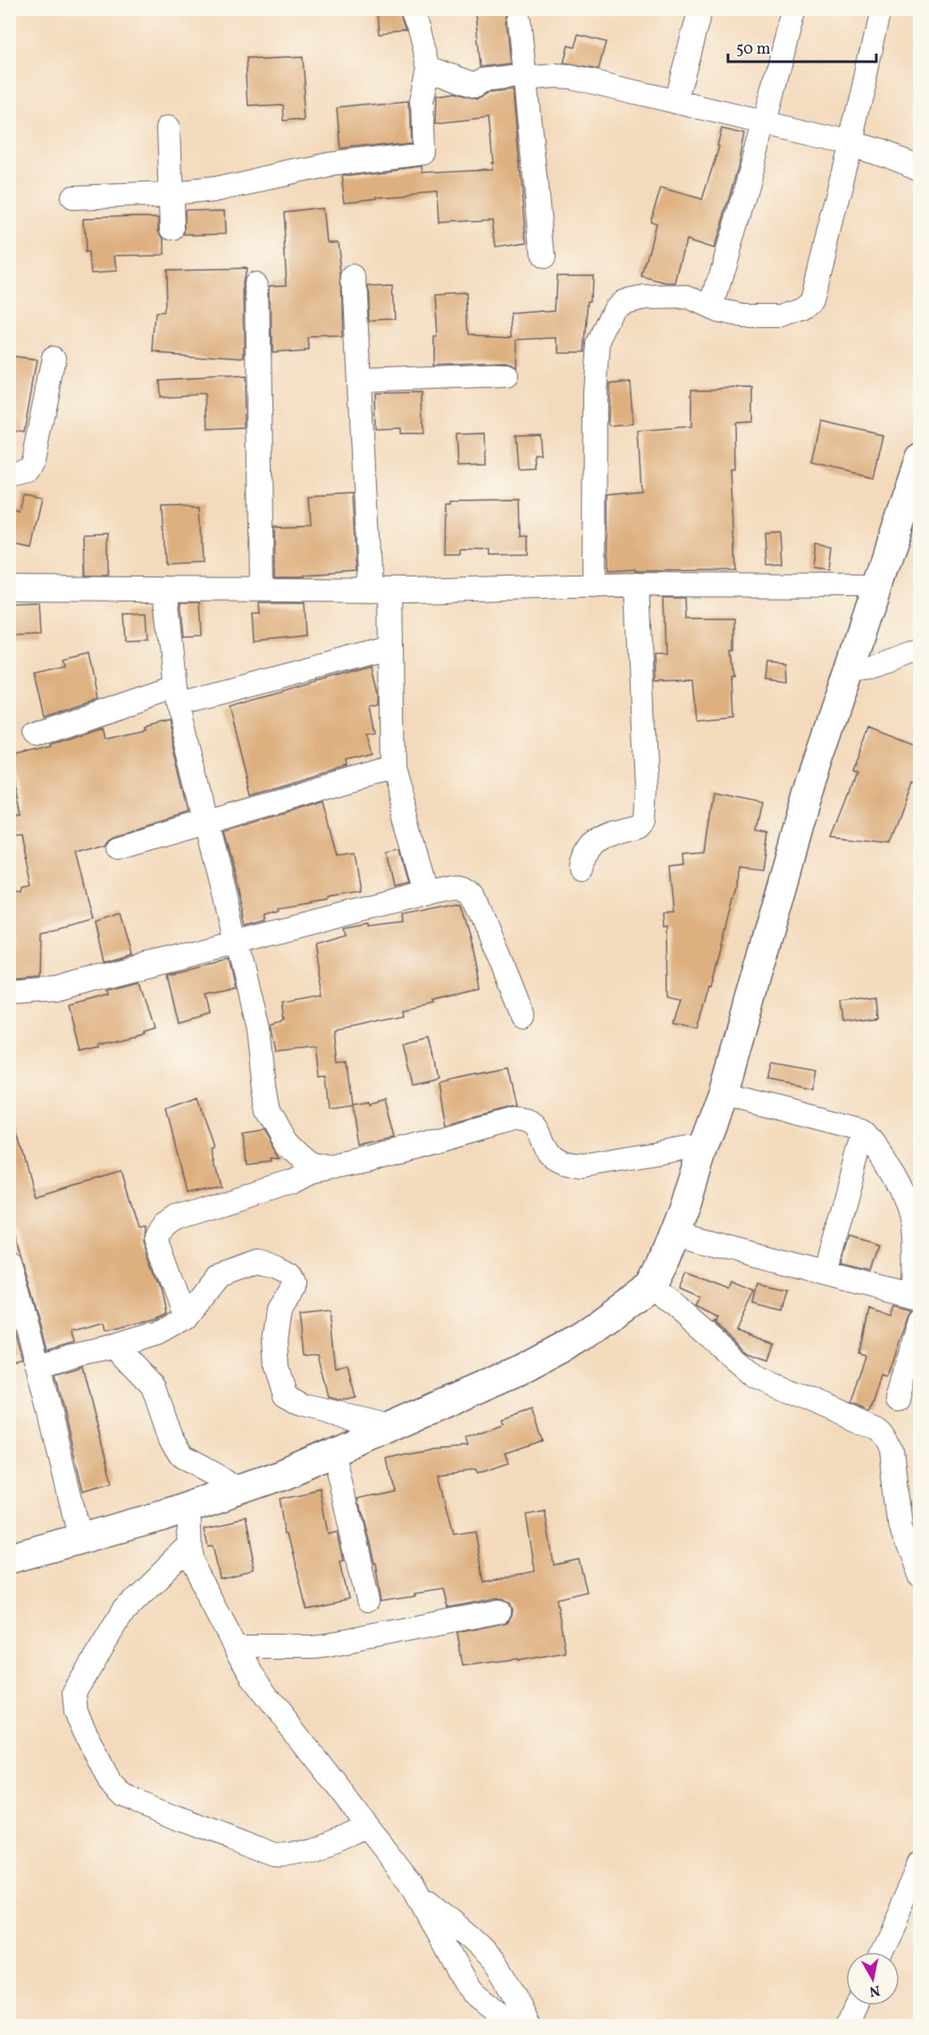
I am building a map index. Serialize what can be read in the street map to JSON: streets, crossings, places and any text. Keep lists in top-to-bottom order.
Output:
{
  "scale_bar": "50 m",
  "north": "bottom"
}
